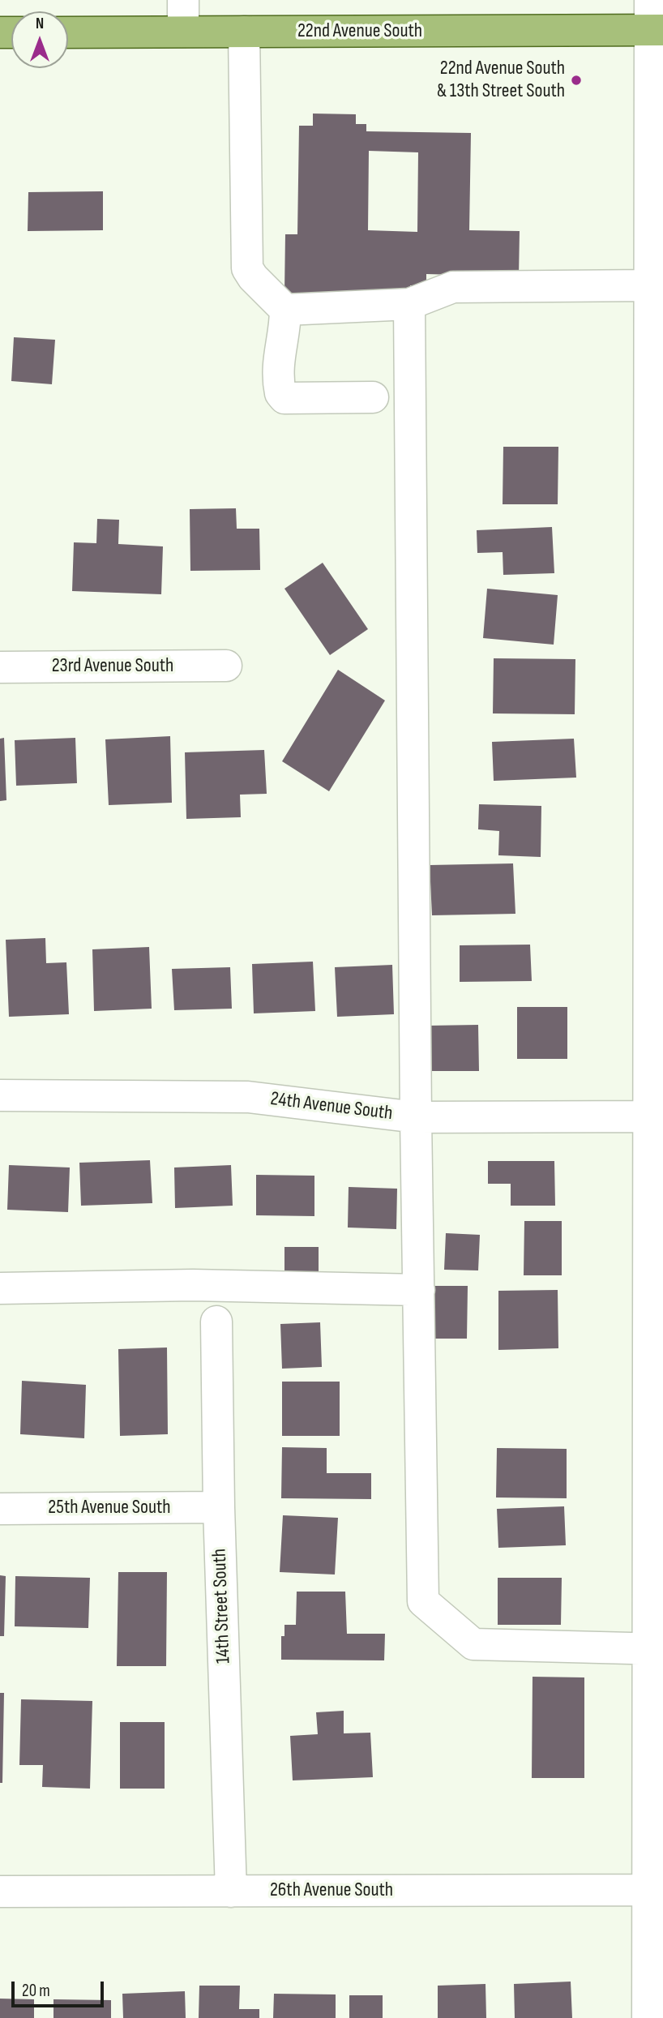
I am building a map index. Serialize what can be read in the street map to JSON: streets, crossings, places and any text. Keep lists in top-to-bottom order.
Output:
{
  "streets": {
    "main road": ["22nd Avenue South"],
    "street": [
      "23rd Avenue South",
      "24th Avenue South",
      "25th Avenue South",
      "14th Street South",
      "26th Avenue South"
    ]
  },
  "crossings": [
    ["25th Avenue South", "14th Street South"],
    ["14th Street South", "26th Avenue South"]
  ],
  "places": ["22nd Avenue South & 13th Street South"],
  "scale_bar": "20 m",
  "north": "top"
}
